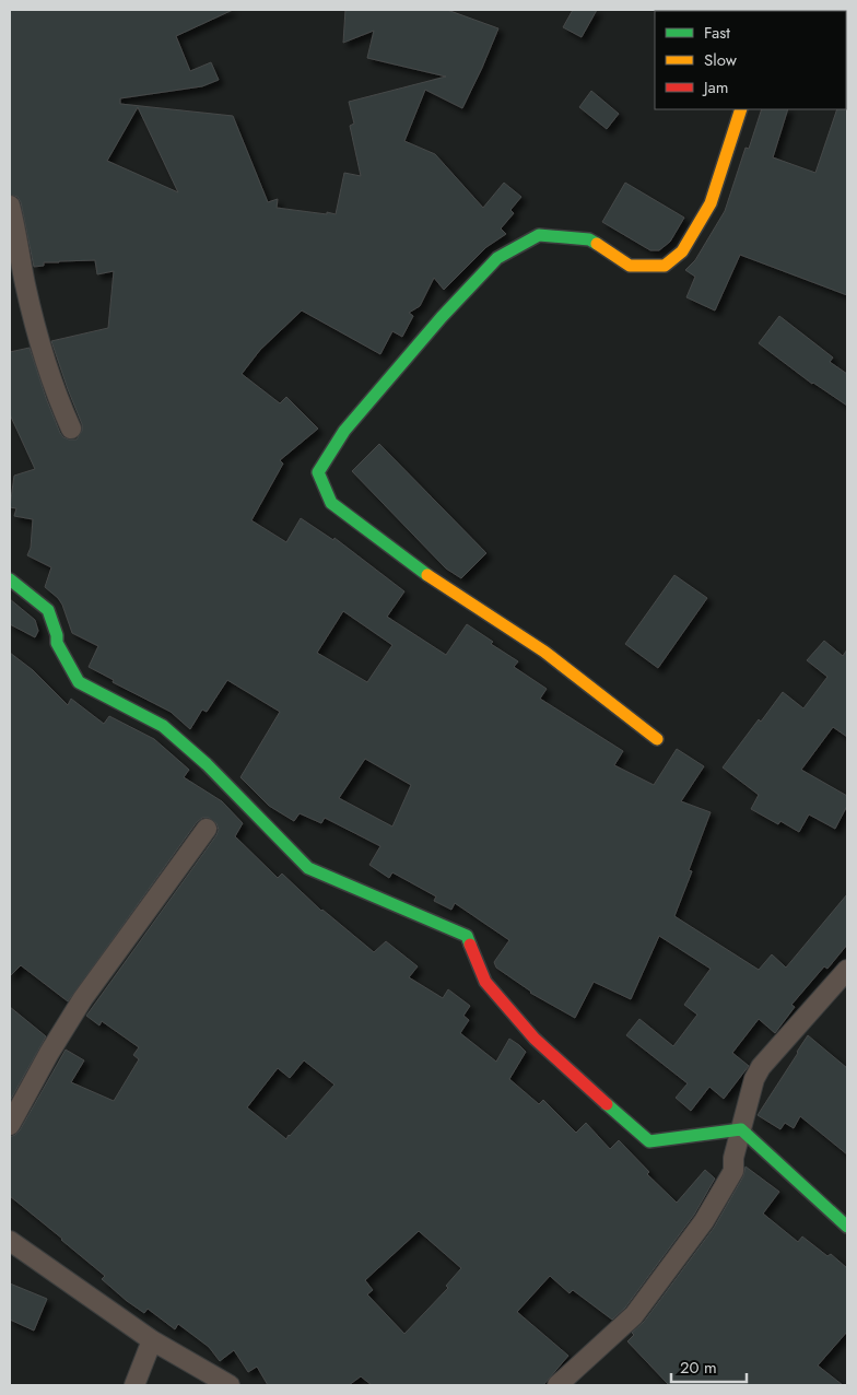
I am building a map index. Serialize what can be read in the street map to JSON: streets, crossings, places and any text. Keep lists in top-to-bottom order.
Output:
{
  "legend": ["Fast", "Slow", "Jam"],
  "scale_bar": "20 m"
}
